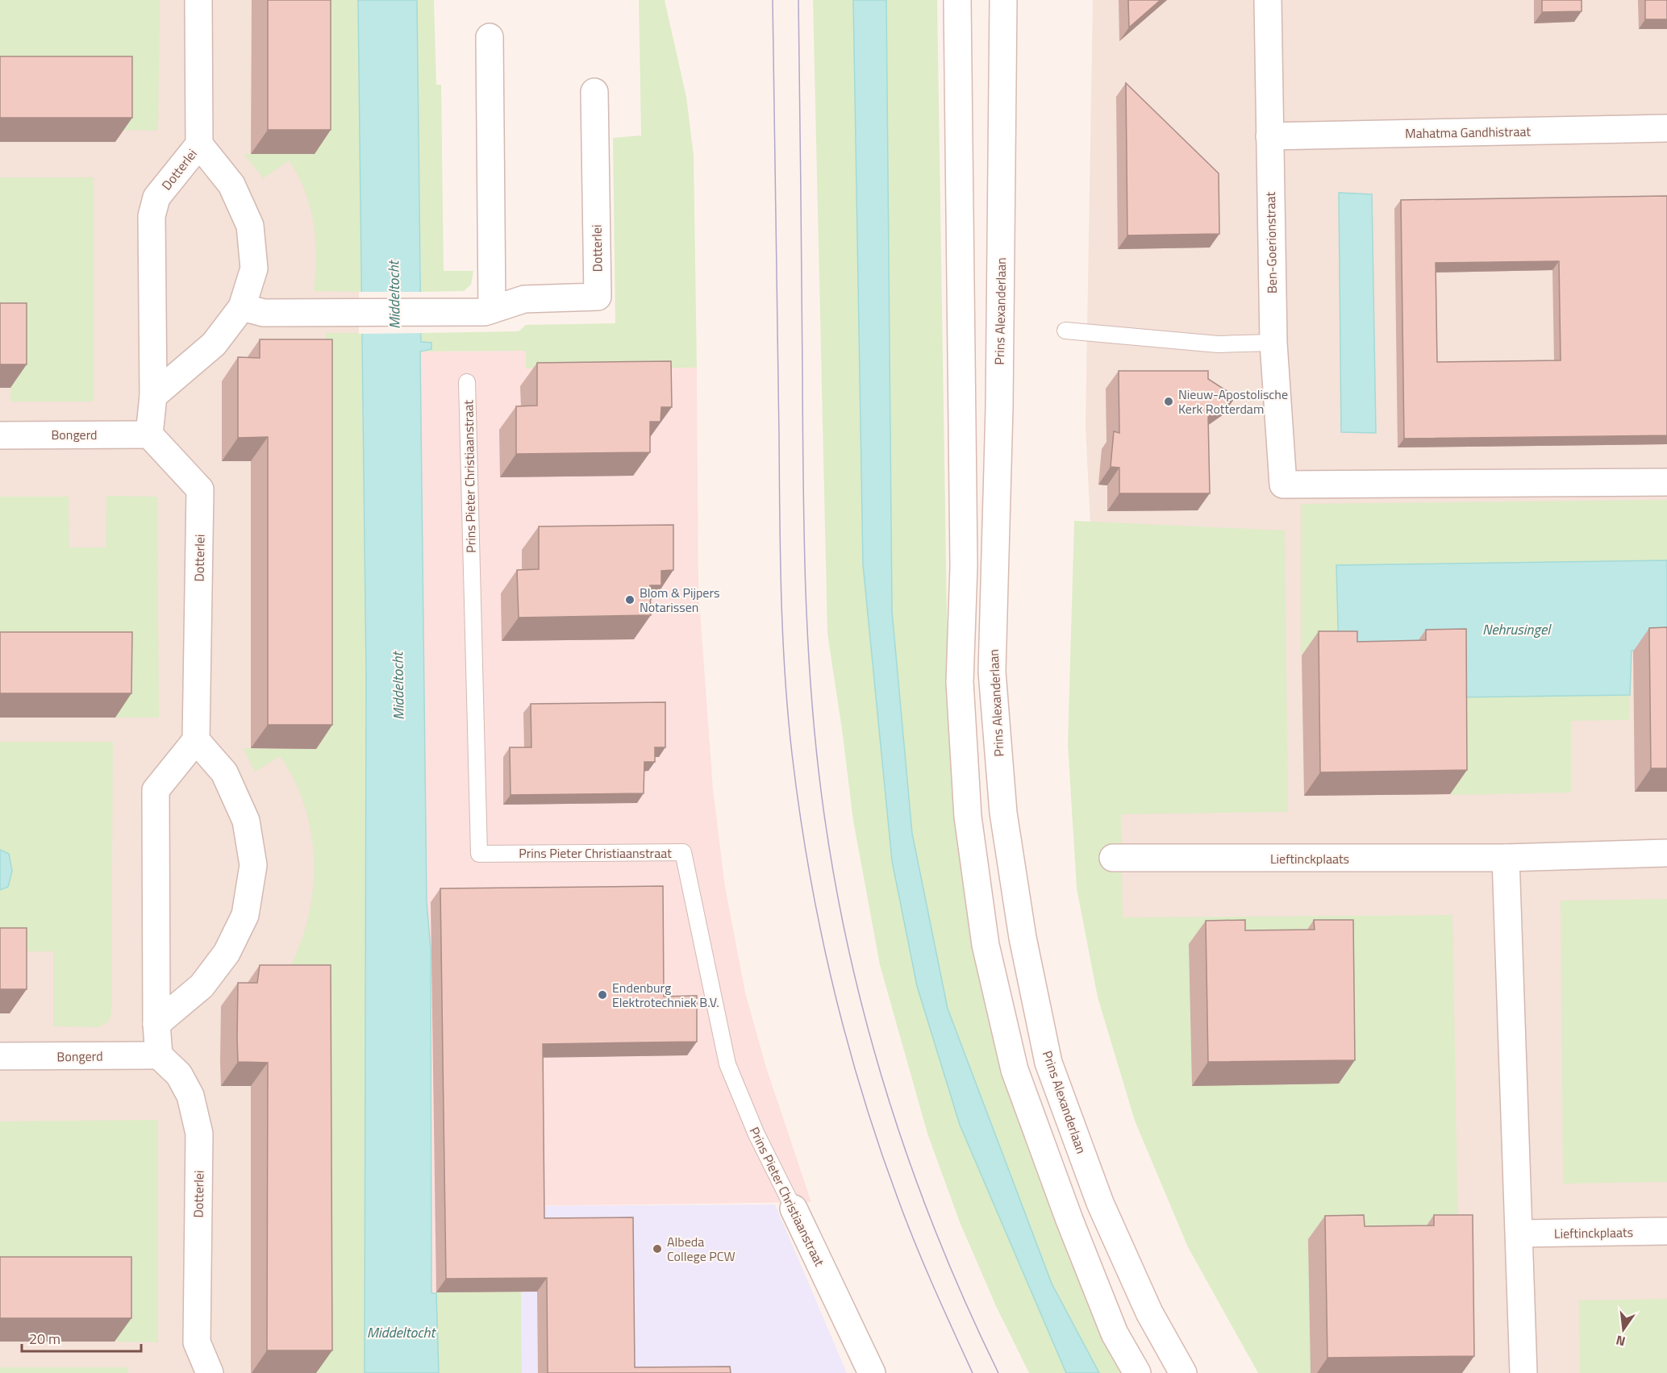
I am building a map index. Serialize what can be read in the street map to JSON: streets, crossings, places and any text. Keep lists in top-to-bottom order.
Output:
{
  "streets": {
    "street": [
      "Mahatma Gandhistraat",
      "Dotterlei",
      "Ben-Goerionstraat",
      "Prins Alexanderlaan",
      "Bongerd",
      "Prins Pieter Christiaanstraat",
      "Lieftinckplaats"
    ]
  },
  "crossings": [
    ["Mahatma Gandhistraat", "Ben-Goerionstraat"],
    ["Dotterlei", "Bongerd"]
  ],
  "water": ["Middeltocht", "Nehrusingel"],
  "places": [
    "Nieuw-Apostolische Kerk Rotterdam",
    "Blom & Pijpers Notarissen",
    "Endenburg Elektrotechniek B.V.",
    "Albeda College PCW"
  ],
  "scale_bar": "20 m",
  "north": "bottom"
}
